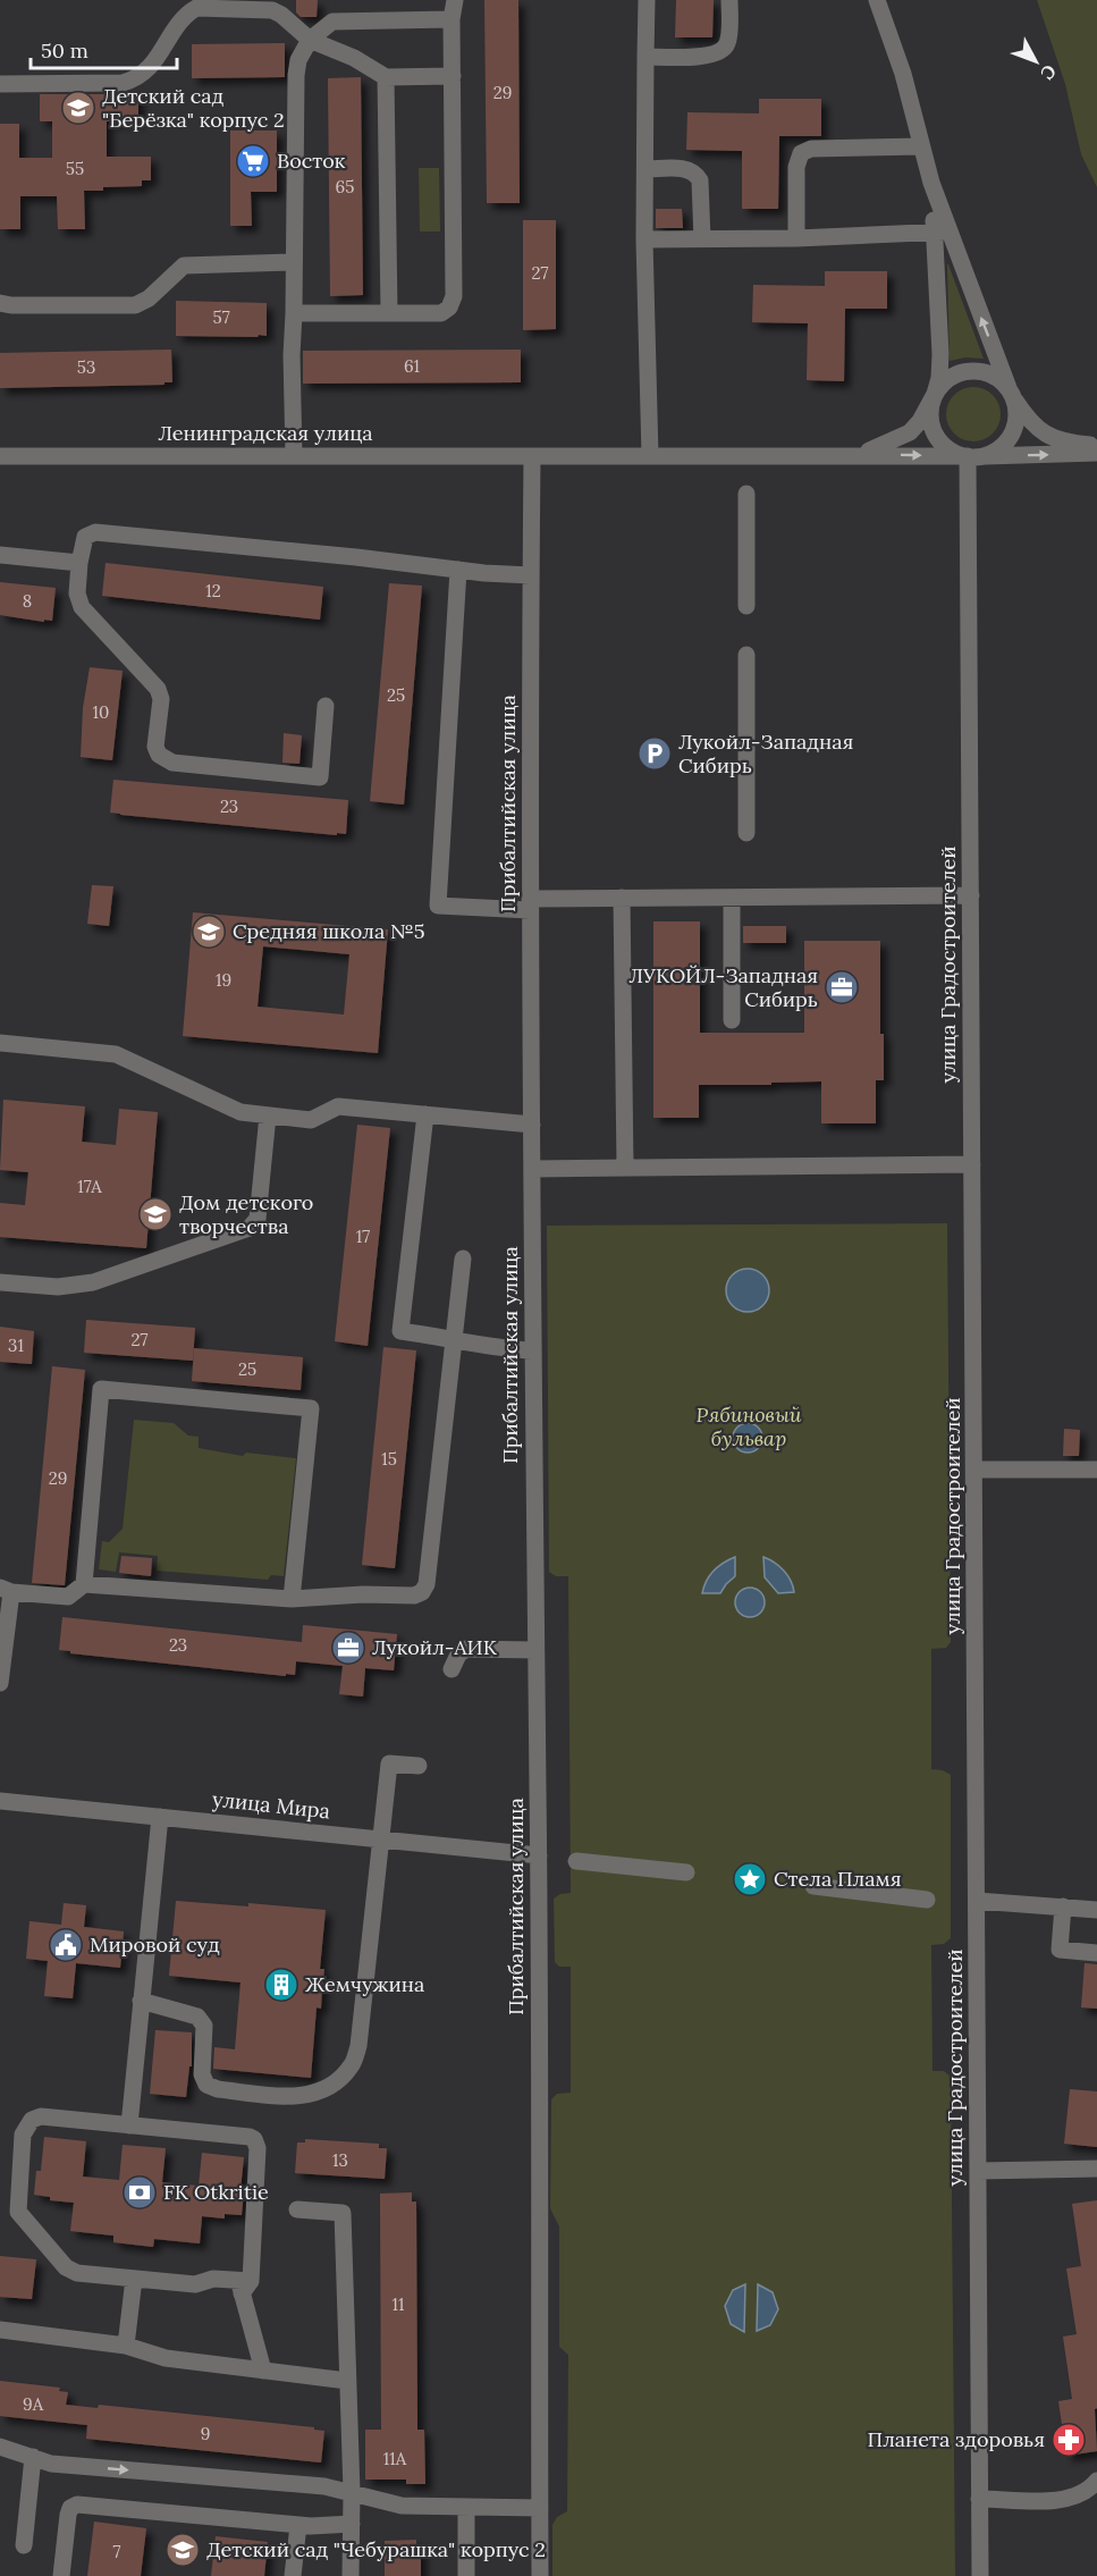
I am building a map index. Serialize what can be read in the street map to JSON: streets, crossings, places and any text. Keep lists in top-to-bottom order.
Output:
{
  "streets": {
    "street": [
      "Ленинградская улица",
      "Прибалтийская улица",
      "улица Градостроителей",
      "улица Мира"
    ]
  },
  "crossings": [
    ["Ленинградская улица", "Прибалтийская улица"],
    ["Прибалтийская улица", "улица Мира"]
  ],
  "parks": ["Рябиновый бульвар"],
  "places": {
    "school or university": [
      "Детский сад \"Берёзка\" корпус 2",
      "Средняя школа №5",
      "Дом детского творчества",
      "Детский сад \"Чебурашка\" корпус 2"
    ],
    "supermarket": ["Восток"],
    "parking": ["Лукойл-Западная Сибирь"],
    "office": ["ЛУКОЙЛ-Западная Сибирь", "Лукойл-АИК"],
    "place": ["Стела Пламя"],
    "public building": ["Мировой суд"],
    "building": ["Жемчужина"],
    "bank": ["FK Otkritie"],
    "pharmacy": ["Планета здоровья"]
  },
  "house_numbers": [
    "29",
    "55",
    "65",
    "27",
    "57",
    "61",
    "53",
    "12",
    "8",
    "25",
    "10",
    "23",
    "19",
    "17А",
    "17",
    "27",
    "31",
    "25",
    "15",
    "29",
    "23",
    "13",
    "11",
    "9А",
    "9",
    "11А",
    "7"
  ],
  "scale_bar": "50 m",
  "north": "bottom right"
}
